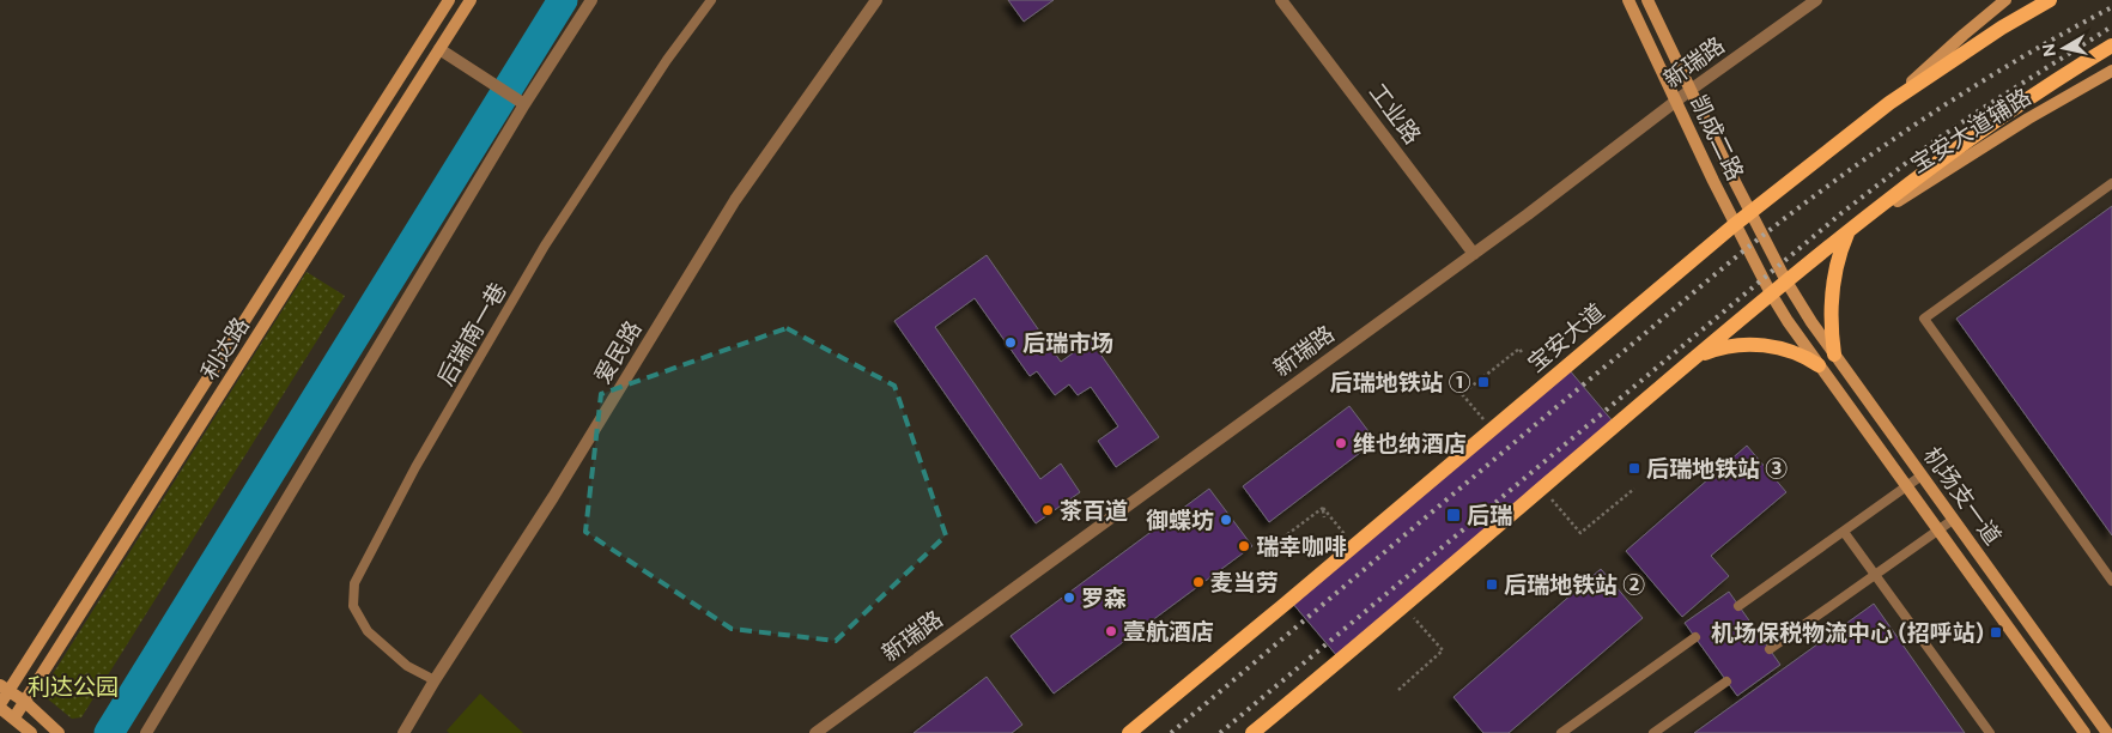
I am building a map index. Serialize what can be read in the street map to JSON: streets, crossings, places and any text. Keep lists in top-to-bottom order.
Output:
{
  "streets": {
    "main road": ["宝安大道"],
    "street": [
      "新瑞路",
      "工业路",
      "宝安大道辅路",
      "凯成二路",
      "利达路",
      "爱民路",
      "机场支一道"
    ],
    "lane": ["后瑞南一巷"]
  },
  "crossings": [
    ["新瑞路", "工业路"],
    ["新瑞路", "凯成二路"],
    ["凯成二路", "宝安大道"],
    ["凯成二路", "机场支一道"],
    ["后瑞南一巷", "爱民路"]
  ],
  "parks": ["利达公园"],
  "places": {
    "other": [
      "后瑞市场",
      "维也纳酒店",
      "茶百道",
      "御蝶坊",
      "瑞幸咖啡",
      "麦当劳",
      "罗森",
      "壹航酒店"
    ],
    "transit": [
      "后瑞地铁站 ①",
      "后瑞地铁站 ③",
      "后瑞",
      "后瑞地铁站 ②",
      "机场保税物流中心 (招呼站)"
    ]
  },
  "north": "left"
}
